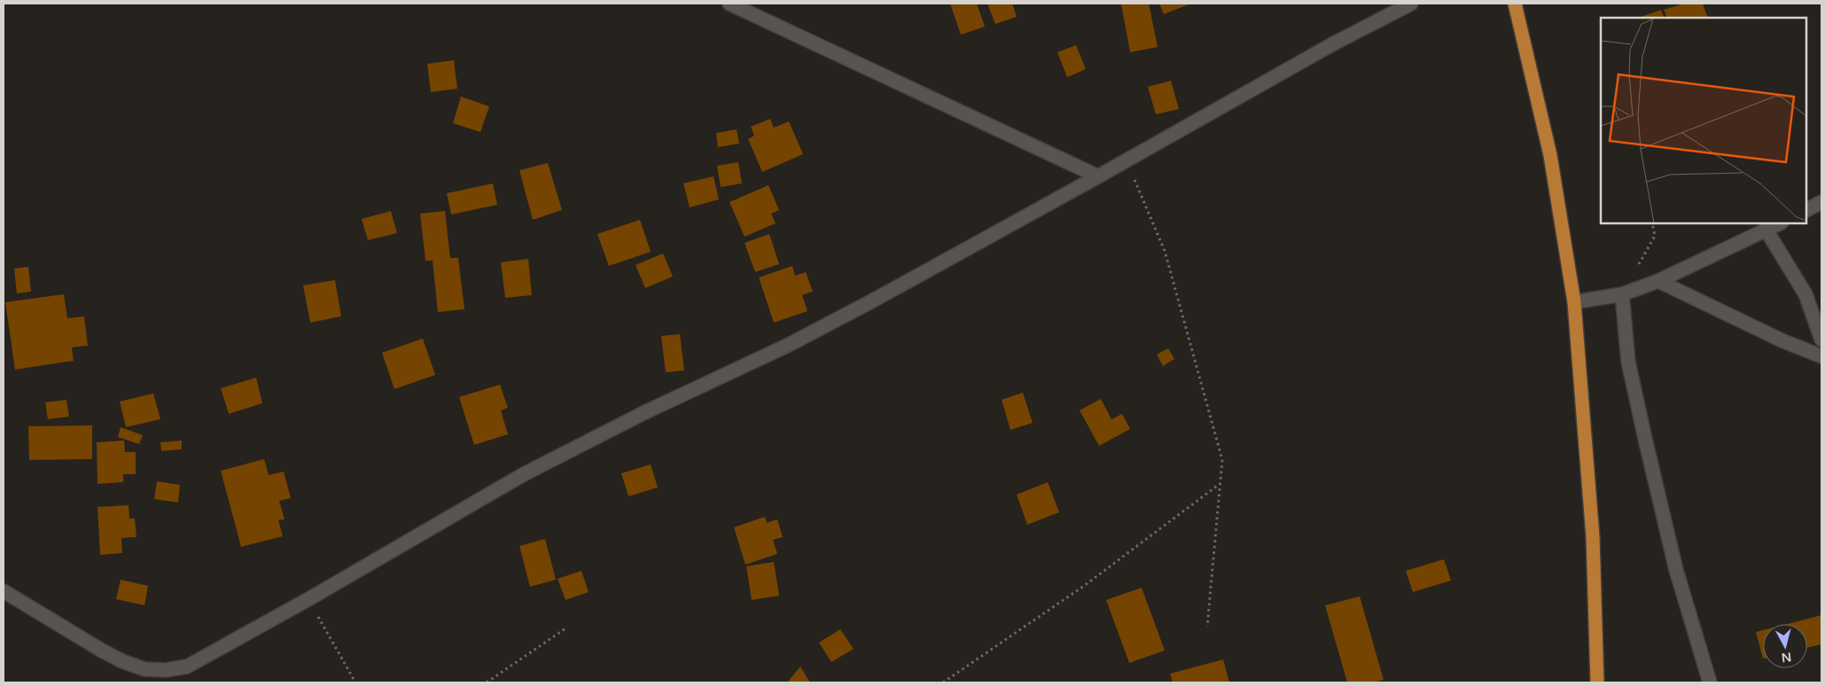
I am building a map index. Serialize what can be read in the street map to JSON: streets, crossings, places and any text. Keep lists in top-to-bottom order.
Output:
{
  "north": "bottom"
}
